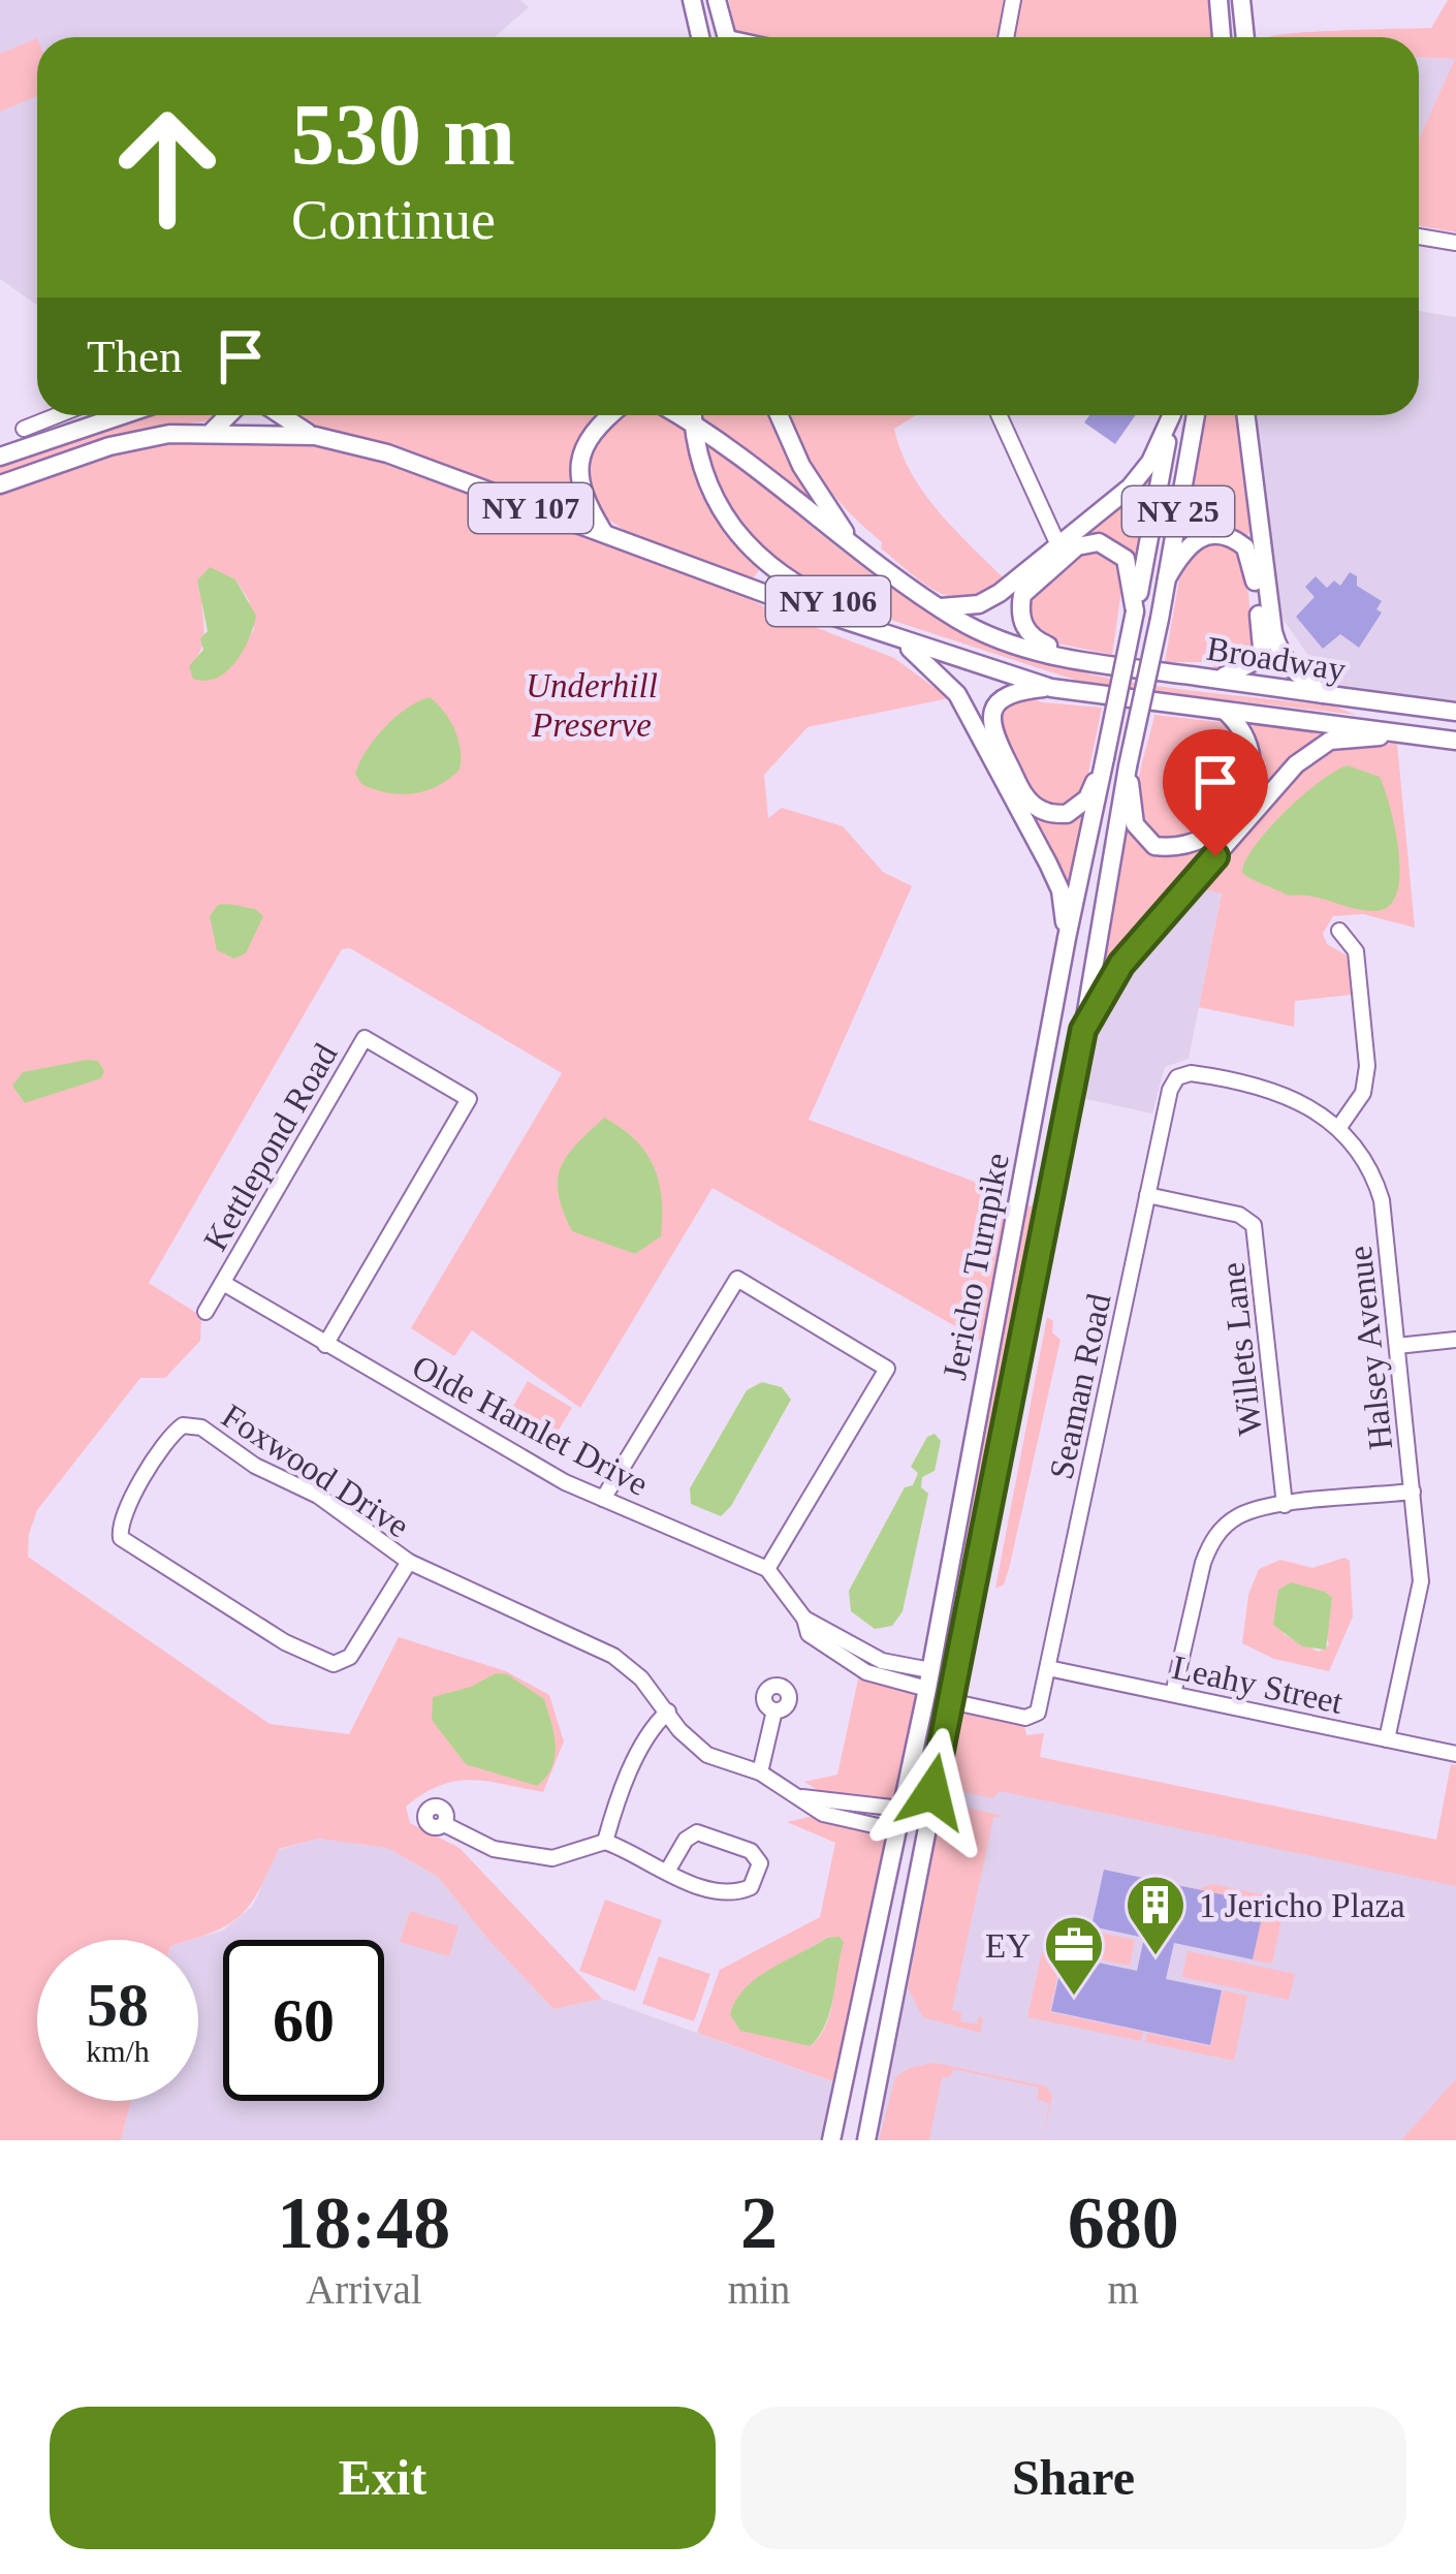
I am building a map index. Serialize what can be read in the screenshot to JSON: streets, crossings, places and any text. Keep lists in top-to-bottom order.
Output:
{
  "streets": {
    "main road": [
      "NY 107",
      "NY 25",
      "NY 106",
      "Broadway",
      "Jericho Turnpike"
    ],
    "street": [
      "Kettlepond Road",
      "Halsey Avenue",
      "Willets Lane",
      "Seaman Road",
      "Olde Hamlet Drive",
      "Foxwood Drive",
      "Leahy Street"
    ]
  },
  "crossings": [
    ["NY 107", "NY 106"],
    ["NY 106", "Broadway"],
    ["Kettlepond Road", "Olde Hamlet Drive"],
    ["Jericho Turnpike", "Seaman Road"],
    ["Jericho Turnpike", "Foxwood Drive"],
    ["Halsey Avenue", "Seaman Road"],
    ["Halsey Avenue", "Leahy Street"],
    ["Willets Lane", "Seaman Road"],
    ["Seaman Road", "Leahy Street"]
  ],
  "parks": ["Underhill Preserve"],
  "places": {
    "building": ["1 Jericho Plaza"],
    "office": ["EY"]
  },
  "page": {
    "turn": ["530 m", "Continue"],
    "then": "Then",
    "speed": "58 km/h",
    "limit": "60",
    "eta": [
      "18:48",
      "Arrival",
      "2",
      "min",
      "680",
      "m"
    ],
    "buttons": ["Exit", "Share"]
  }
}
